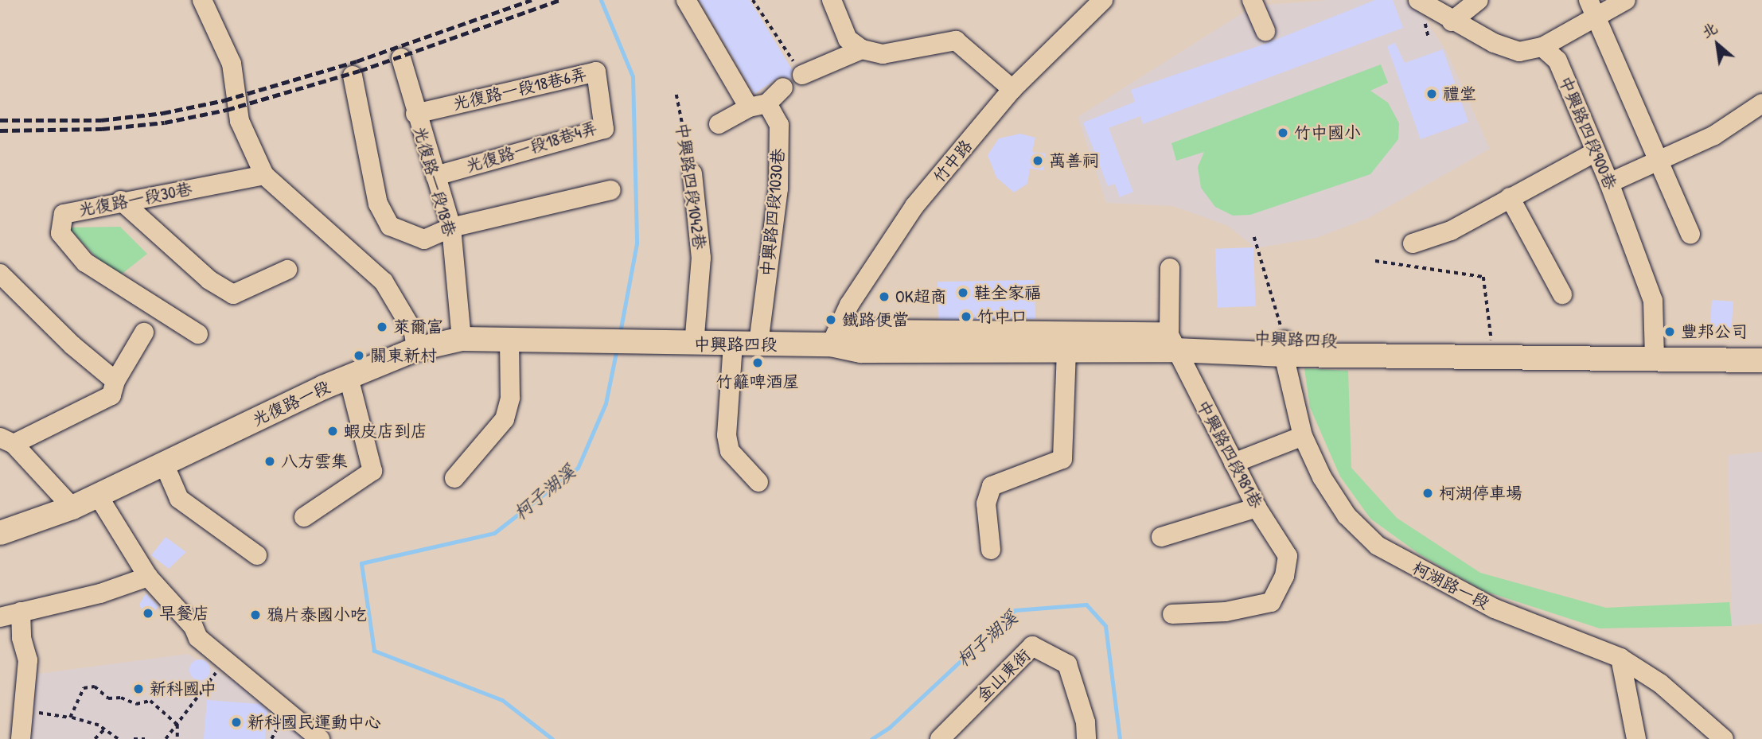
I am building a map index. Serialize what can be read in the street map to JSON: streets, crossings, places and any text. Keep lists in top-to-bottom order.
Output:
{
  "streets": {
    "main road": ["中興路四段", "光復路一段"],
    "street": [
      "光復路一段18巷6弄",
      "中興路四段900巷",
      "光復路一段18巷4弄",
      "竹中路",
      "光復路一段18巷",
      "中興路四段1042巷",
      "光復路一段30巷",
      "中興路四段1030巷",
      "中興路四段981巷",
      "柯湖路一段",
      "金山東街"
    ]
  },
  "crossings": [
    ["光復路一段18巷6弄", "光復路一段18巷4弄"],
    ["光復路一段18巷6弄", "光復路一段18巷"],
    ["中興路四段900巷", "中興路四段"],
    ["光復路一段18巷4弄", "光復路一段18巷"],
    ["竹中路", "中興路四段"],
    ["光復路一段18巷", "光復路一段"],
    ["中興路四段1042巷", "中興路四段"],
    ["中興路四段1030巷", "中興路四段"],
    ["中興路四段", "光復路一段"],
    ["中興路四段", "中興路四段981巷"],
    ["中興路四段", "柯湖路一段"]
  ],
  "water": ["柯子湖溪"],
  "places": [
    "禮堂",
    "竹中國小",
    "萬善祠",
    "鞋全家福",
    "OK超商",
    "竹中口",
    "鐵路便當",
    "萊爾富",
    "豐邦公司",
    "關東新村",
    "竹籬啤酒屋",
    "蝦皮店到店",
    "八方雲集",
    "柯湖停車場",
    "早餐店",
    "鴉片泰國小吃",
    "新科國中",
    "新科國民運動中心"
  ],
  "north": "top left"
}
